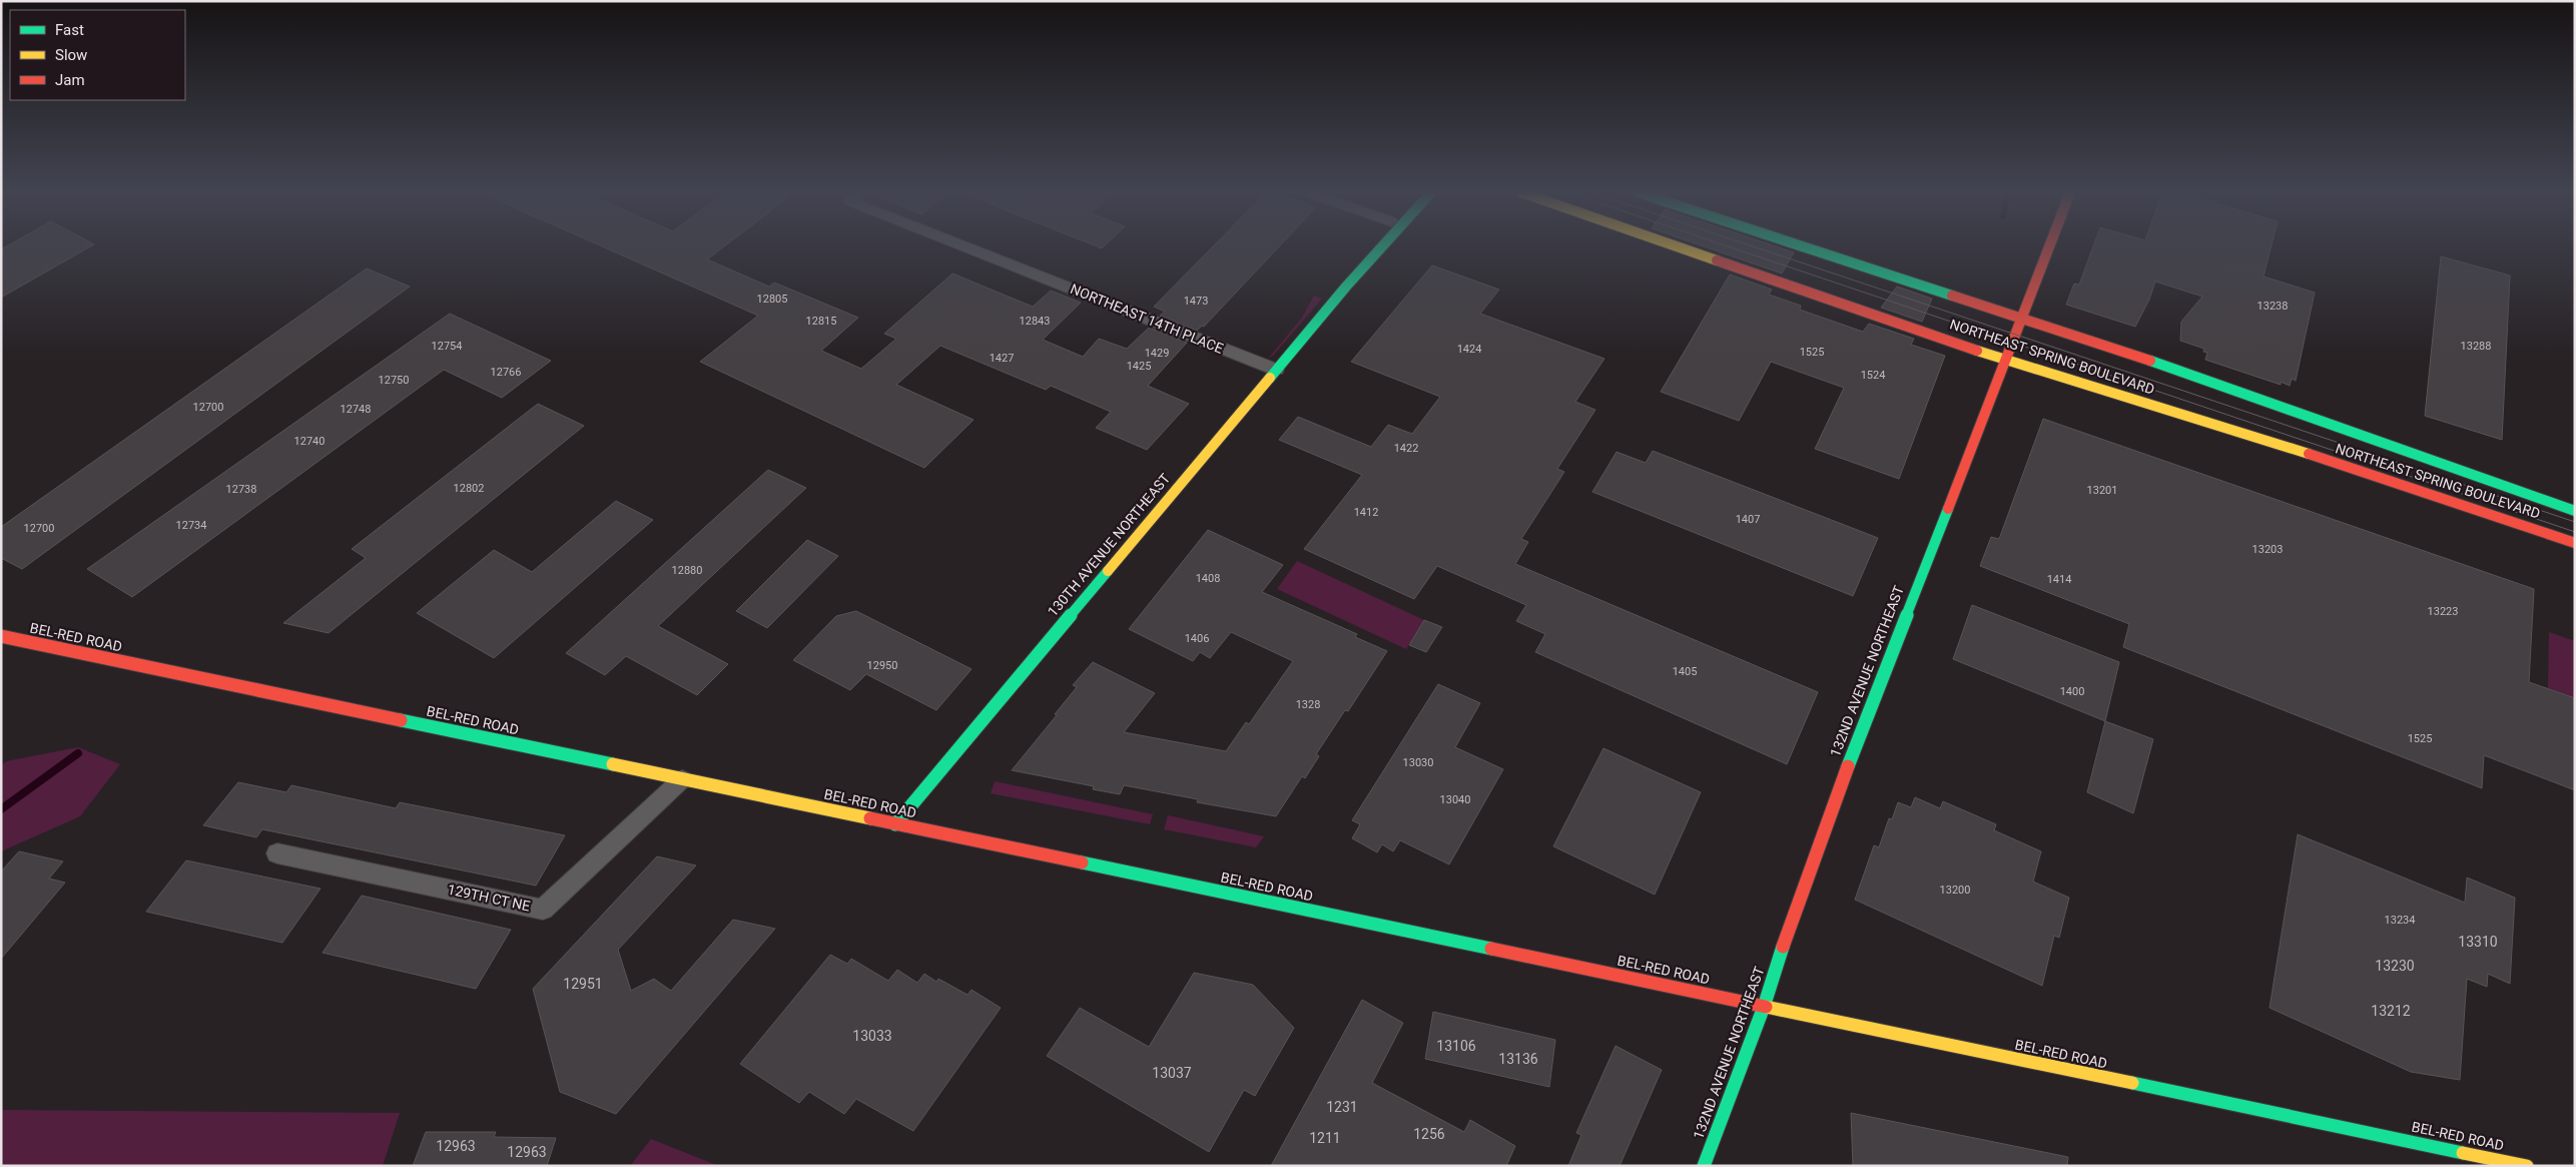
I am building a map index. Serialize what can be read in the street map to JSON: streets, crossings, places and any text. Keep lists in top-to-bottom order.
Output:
{
  "streets": {
    "street": [
      "NORTHEAST 14TH PLACE",
      "NORTHEAST SPRING BOULEVARD",
      "130TH AVENUE NORTHEAST",
      "BEL-RED ROAD",
      "132ND AVENUE NORTHEAST",
      "129TH CT NE"
    ]
  },
  "crossings": [
    ["NORTHEAST 14TH PLACE", "130TH AVENUE NORTHEAST"],
    ["NORTHEAST SPRING BOULEVARD", "132ND AVENUE NORTHEAST"],
    ["130TH AVENUE NORTHEAST", "BEL-RED ROAD"],
    ["BEL-RED ROAD", "132ND AVENUE NORTHEAST"],
    ["BEL-RED ROAD", "129TH CT NE"]
  ],
  "house_numbers": [
    "12805",
    "1473",
    "13238",
    "12815",
    "12843",
    "12754",
    "13288",
    "1424",
    "1525",
    "1429",
    "1427",
    "1425",
    "12766",
    "1524",
    "12750",
    "12700",
    "12748",
    "12740",
    "1422",
    "12802",
    "12738",
    "13201",
    "1412",
    "1407",
    "12734",
    "12700",
    "13203",
    "12880",
    "1408",
    "1414",
    "13223",
    "1406",
    "12950",
    "1405",
    "1400",
    "1328",
    "1525",
    "13030",
    "13040",
    "13200",
    "13234",
    "13310",
    "13230",
    "12951",
    "13212",
    "13033",
    "13106",
    "13136",
    "13037",
    "1231",
    "1256",
    "1211",
    "12963",
    "12963"
  ],
  "legend": ["Fast", "Slow", "Jam"]
}
